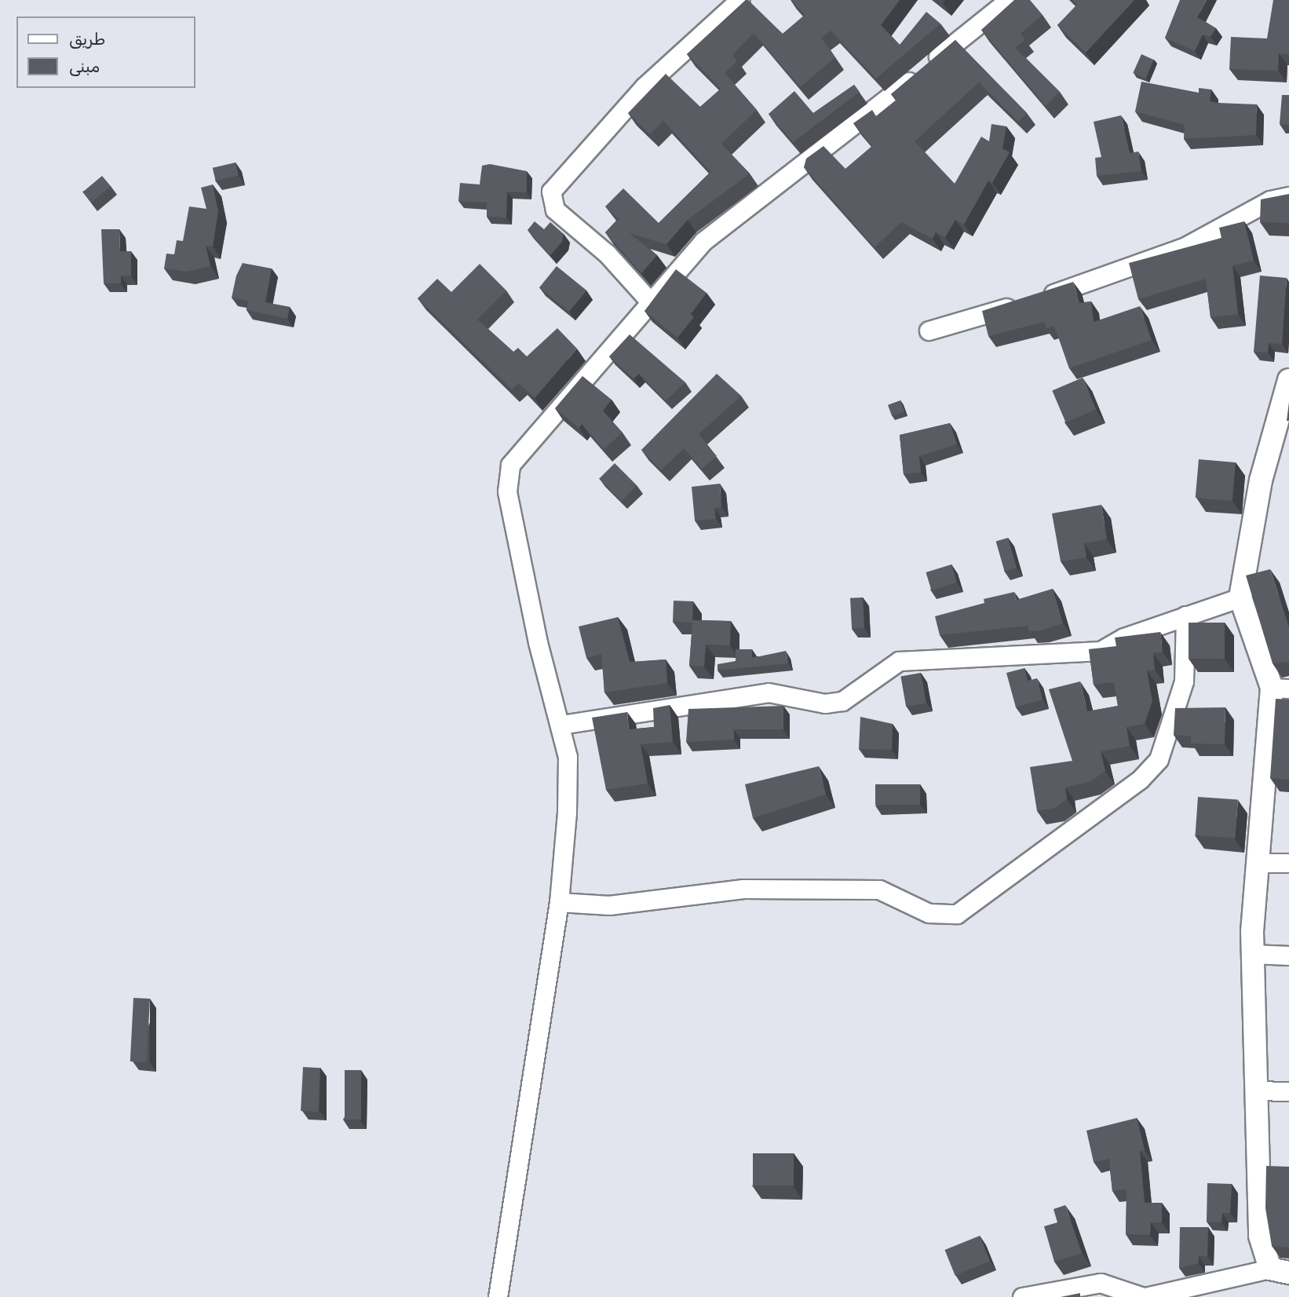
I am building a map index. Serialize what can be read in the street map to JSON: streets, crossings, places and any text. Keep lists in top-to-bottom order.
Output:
{
  "legend": ["طريق", "مبنى"]
}
